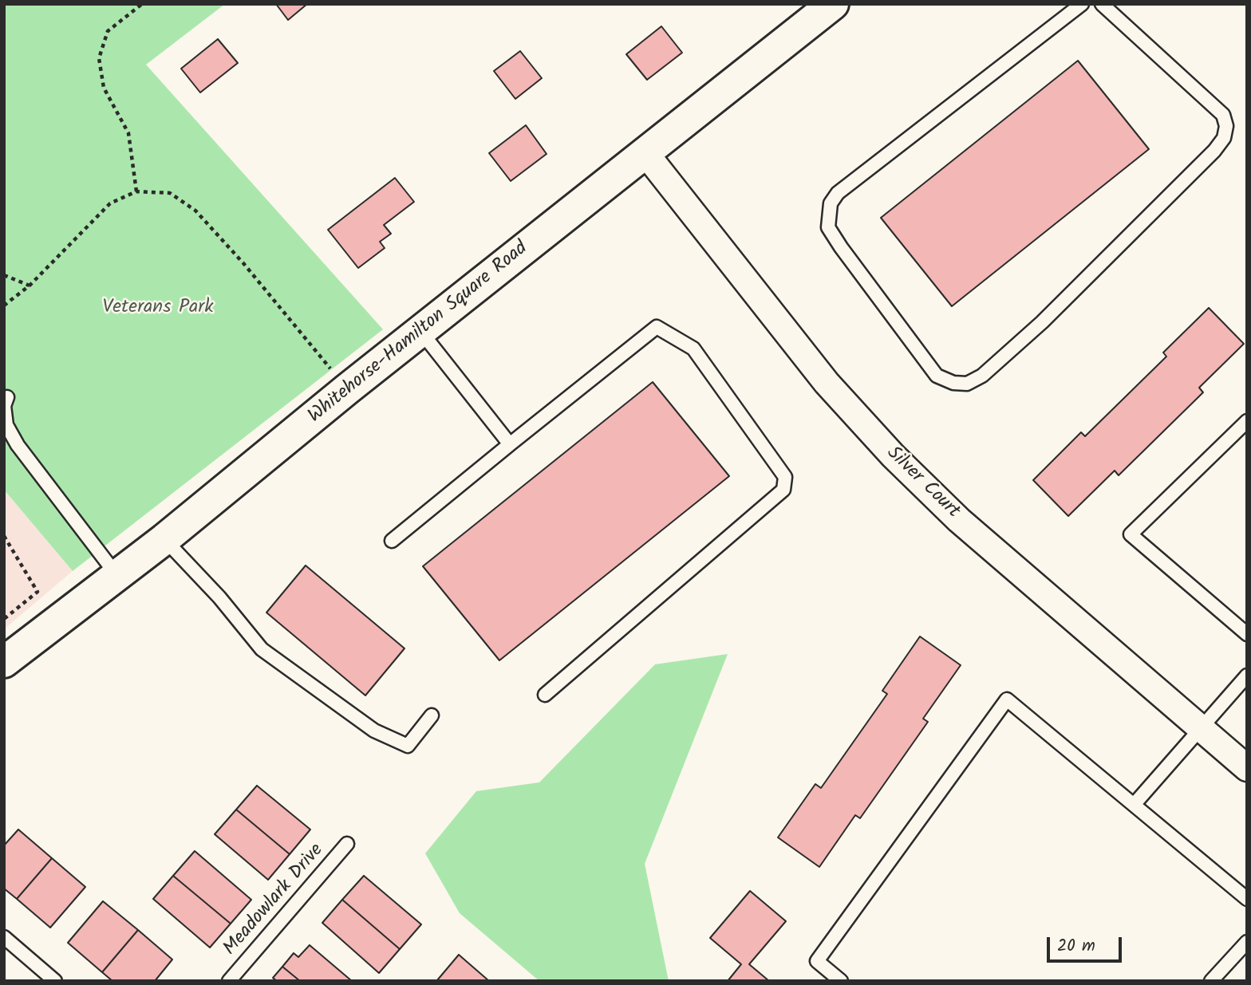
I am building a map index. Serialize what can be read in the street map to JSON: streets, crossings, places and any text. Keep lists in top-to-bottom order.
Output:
{
  "streets": {
    "street": ["Whitehorse-Hamilton Square Road", "Silver Court"],
    "lane": ["Meadowlark Drive"]
  },
  "crossings": [
    ["Whitehorse-Hamilton Square Road", "Silver Court"]
  ],
  "parks": ["Veterans Park"],
  "scale_bar": "20 m"
}
